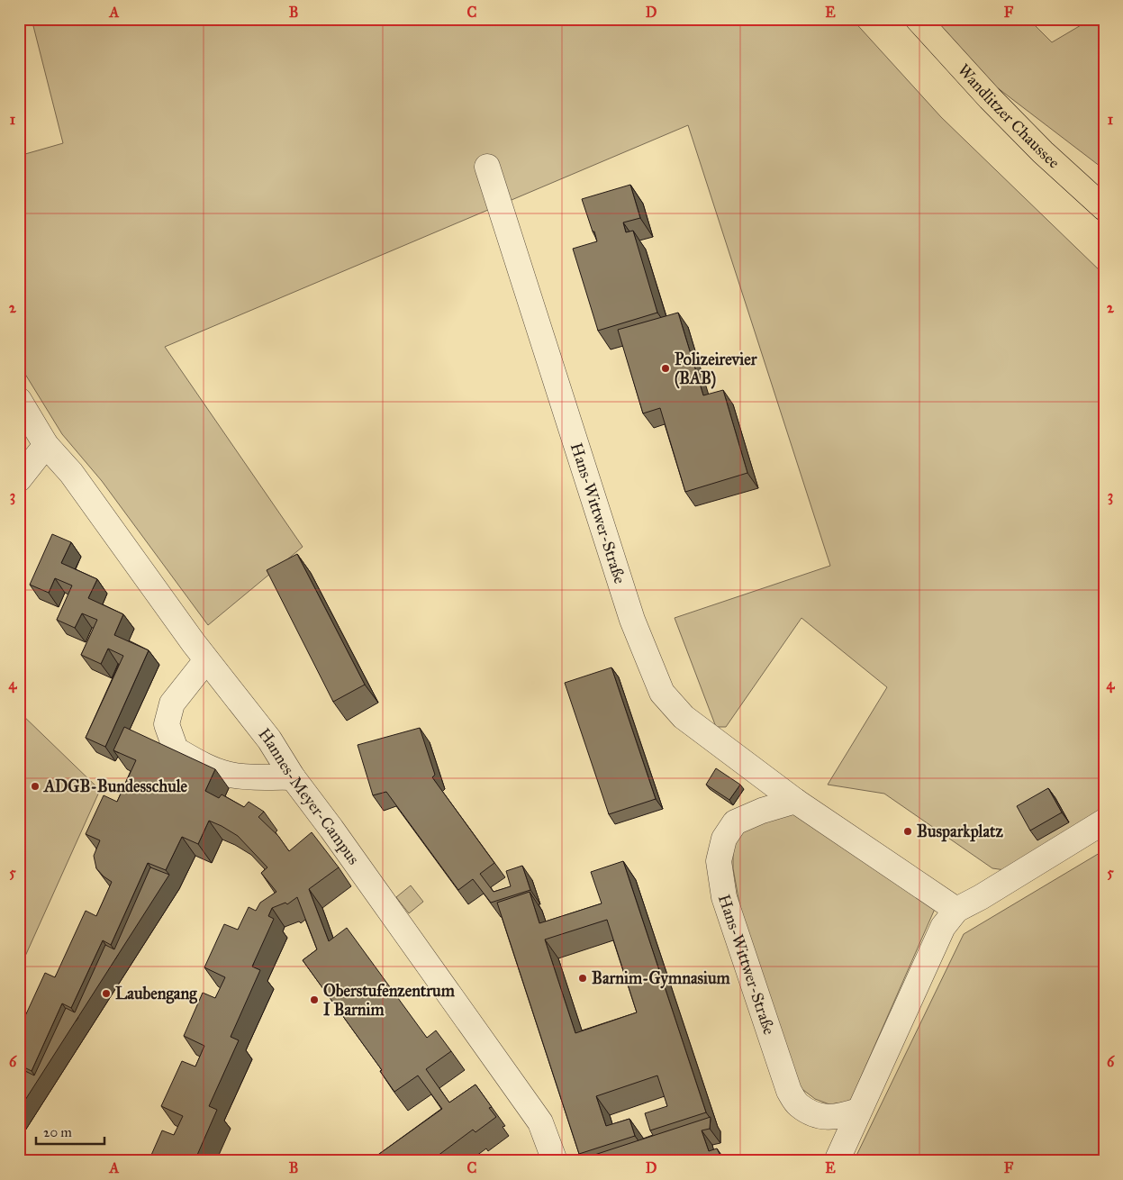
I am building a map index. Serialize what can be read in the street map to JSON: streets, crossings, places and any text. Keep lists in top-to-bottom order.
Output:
{
  "streets": {
    "main road": ["Wandlitzer Chaussee"],
    "street": ["Hans-Wittwer-Straße", "Hannes-Meyer-Campus"]
  },
  "places": [
    "Polizeirevier (BAB)",
    "ADGB-Bundesschule",
    "Busparkplatz",
    "Barnim-Gymnasium",
    "Laubengang",
    "Oberstufenzentrum I Barnim"
  ],
  "scale_bar": "20 m",
  "grid": {
    "columns": [
      "A",
      "B",
      "C",
      "D",
      "E",
      "F"
    ],
    "rows": [
      "1",
      "2",
      "3",
      "4",
      "5",
      "6"
    ]
  }
}
